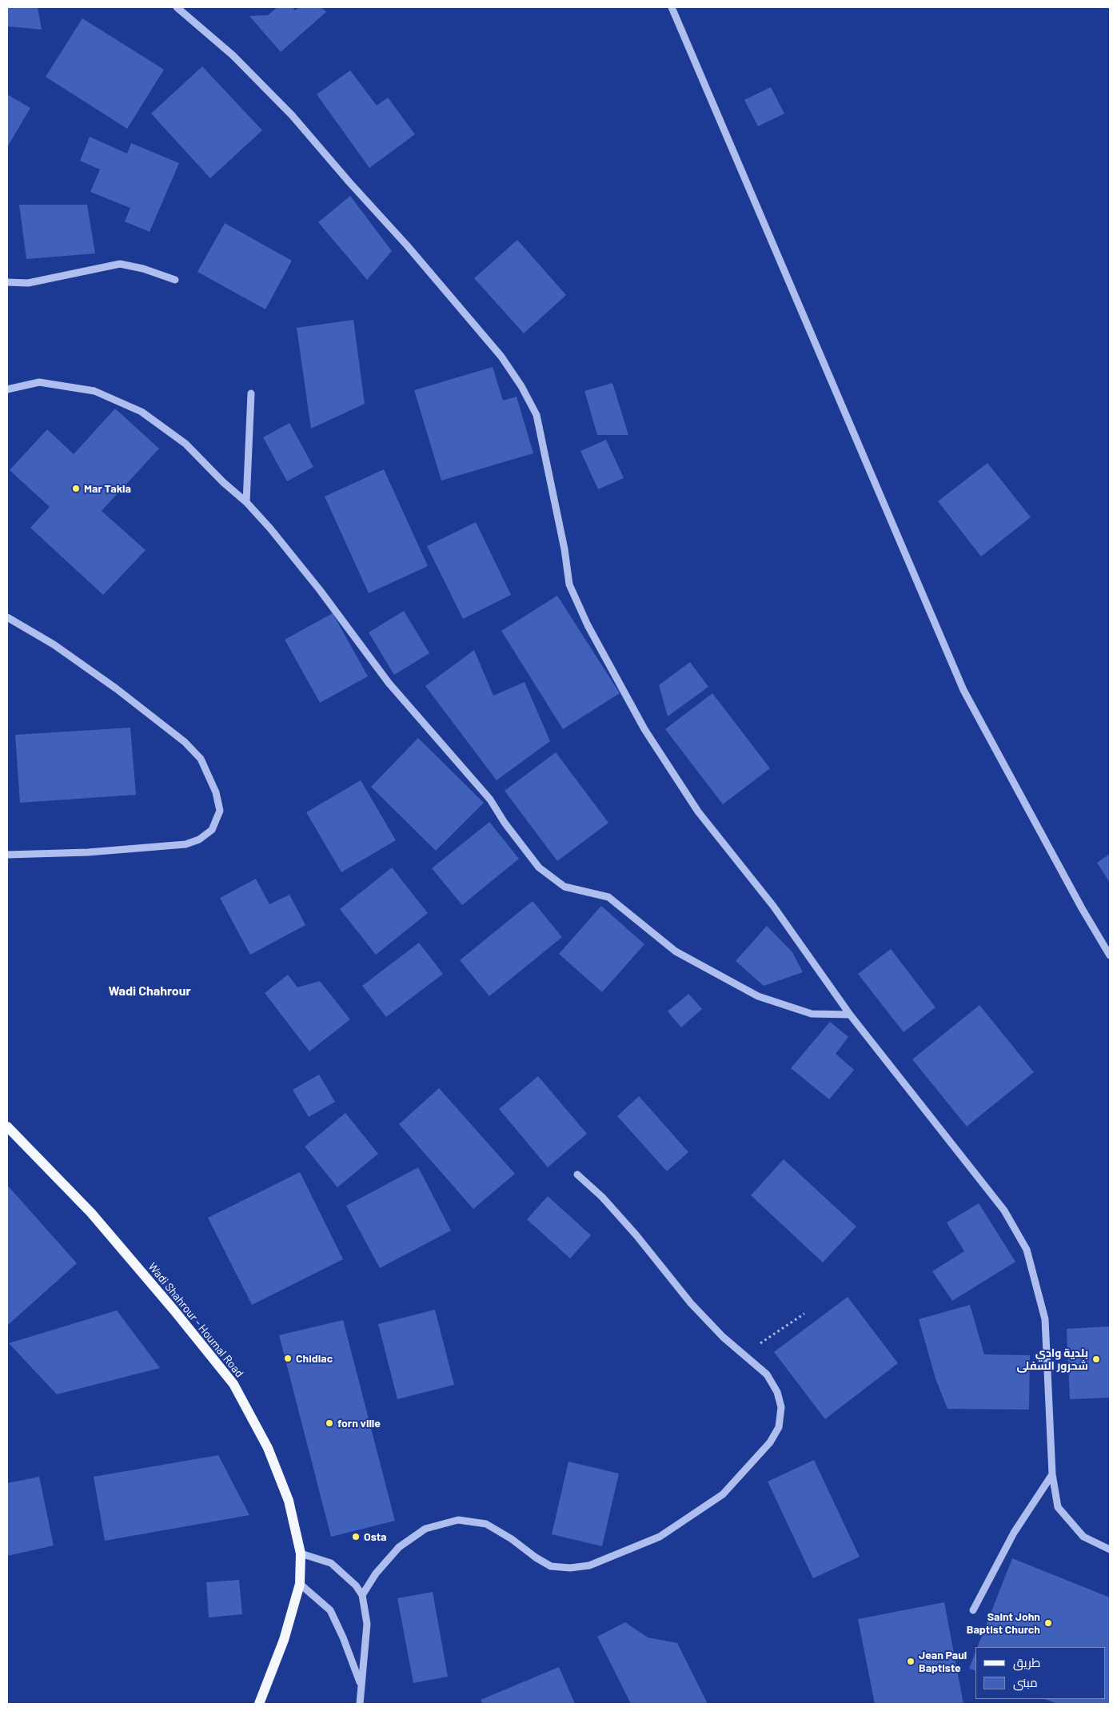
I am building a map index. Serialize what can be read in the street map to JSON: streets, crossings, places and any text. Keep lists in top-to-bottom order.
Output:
{
  "streets": {
    "main road": ["Wadi Shahrour - Houmal Road"]
  },
  "districts": ["Wadi Chahrour"],
  "places": [
    "Mar Takla",
    "Chidiac",
    "بلدية وادي شحرور السفلى",
    "forn ville",
    "Osta",
    "Saint John Baptist Church",
    "Jean Paul Baptiste"
  ],
  "legend": ["طريق", "مبنى"]
}
